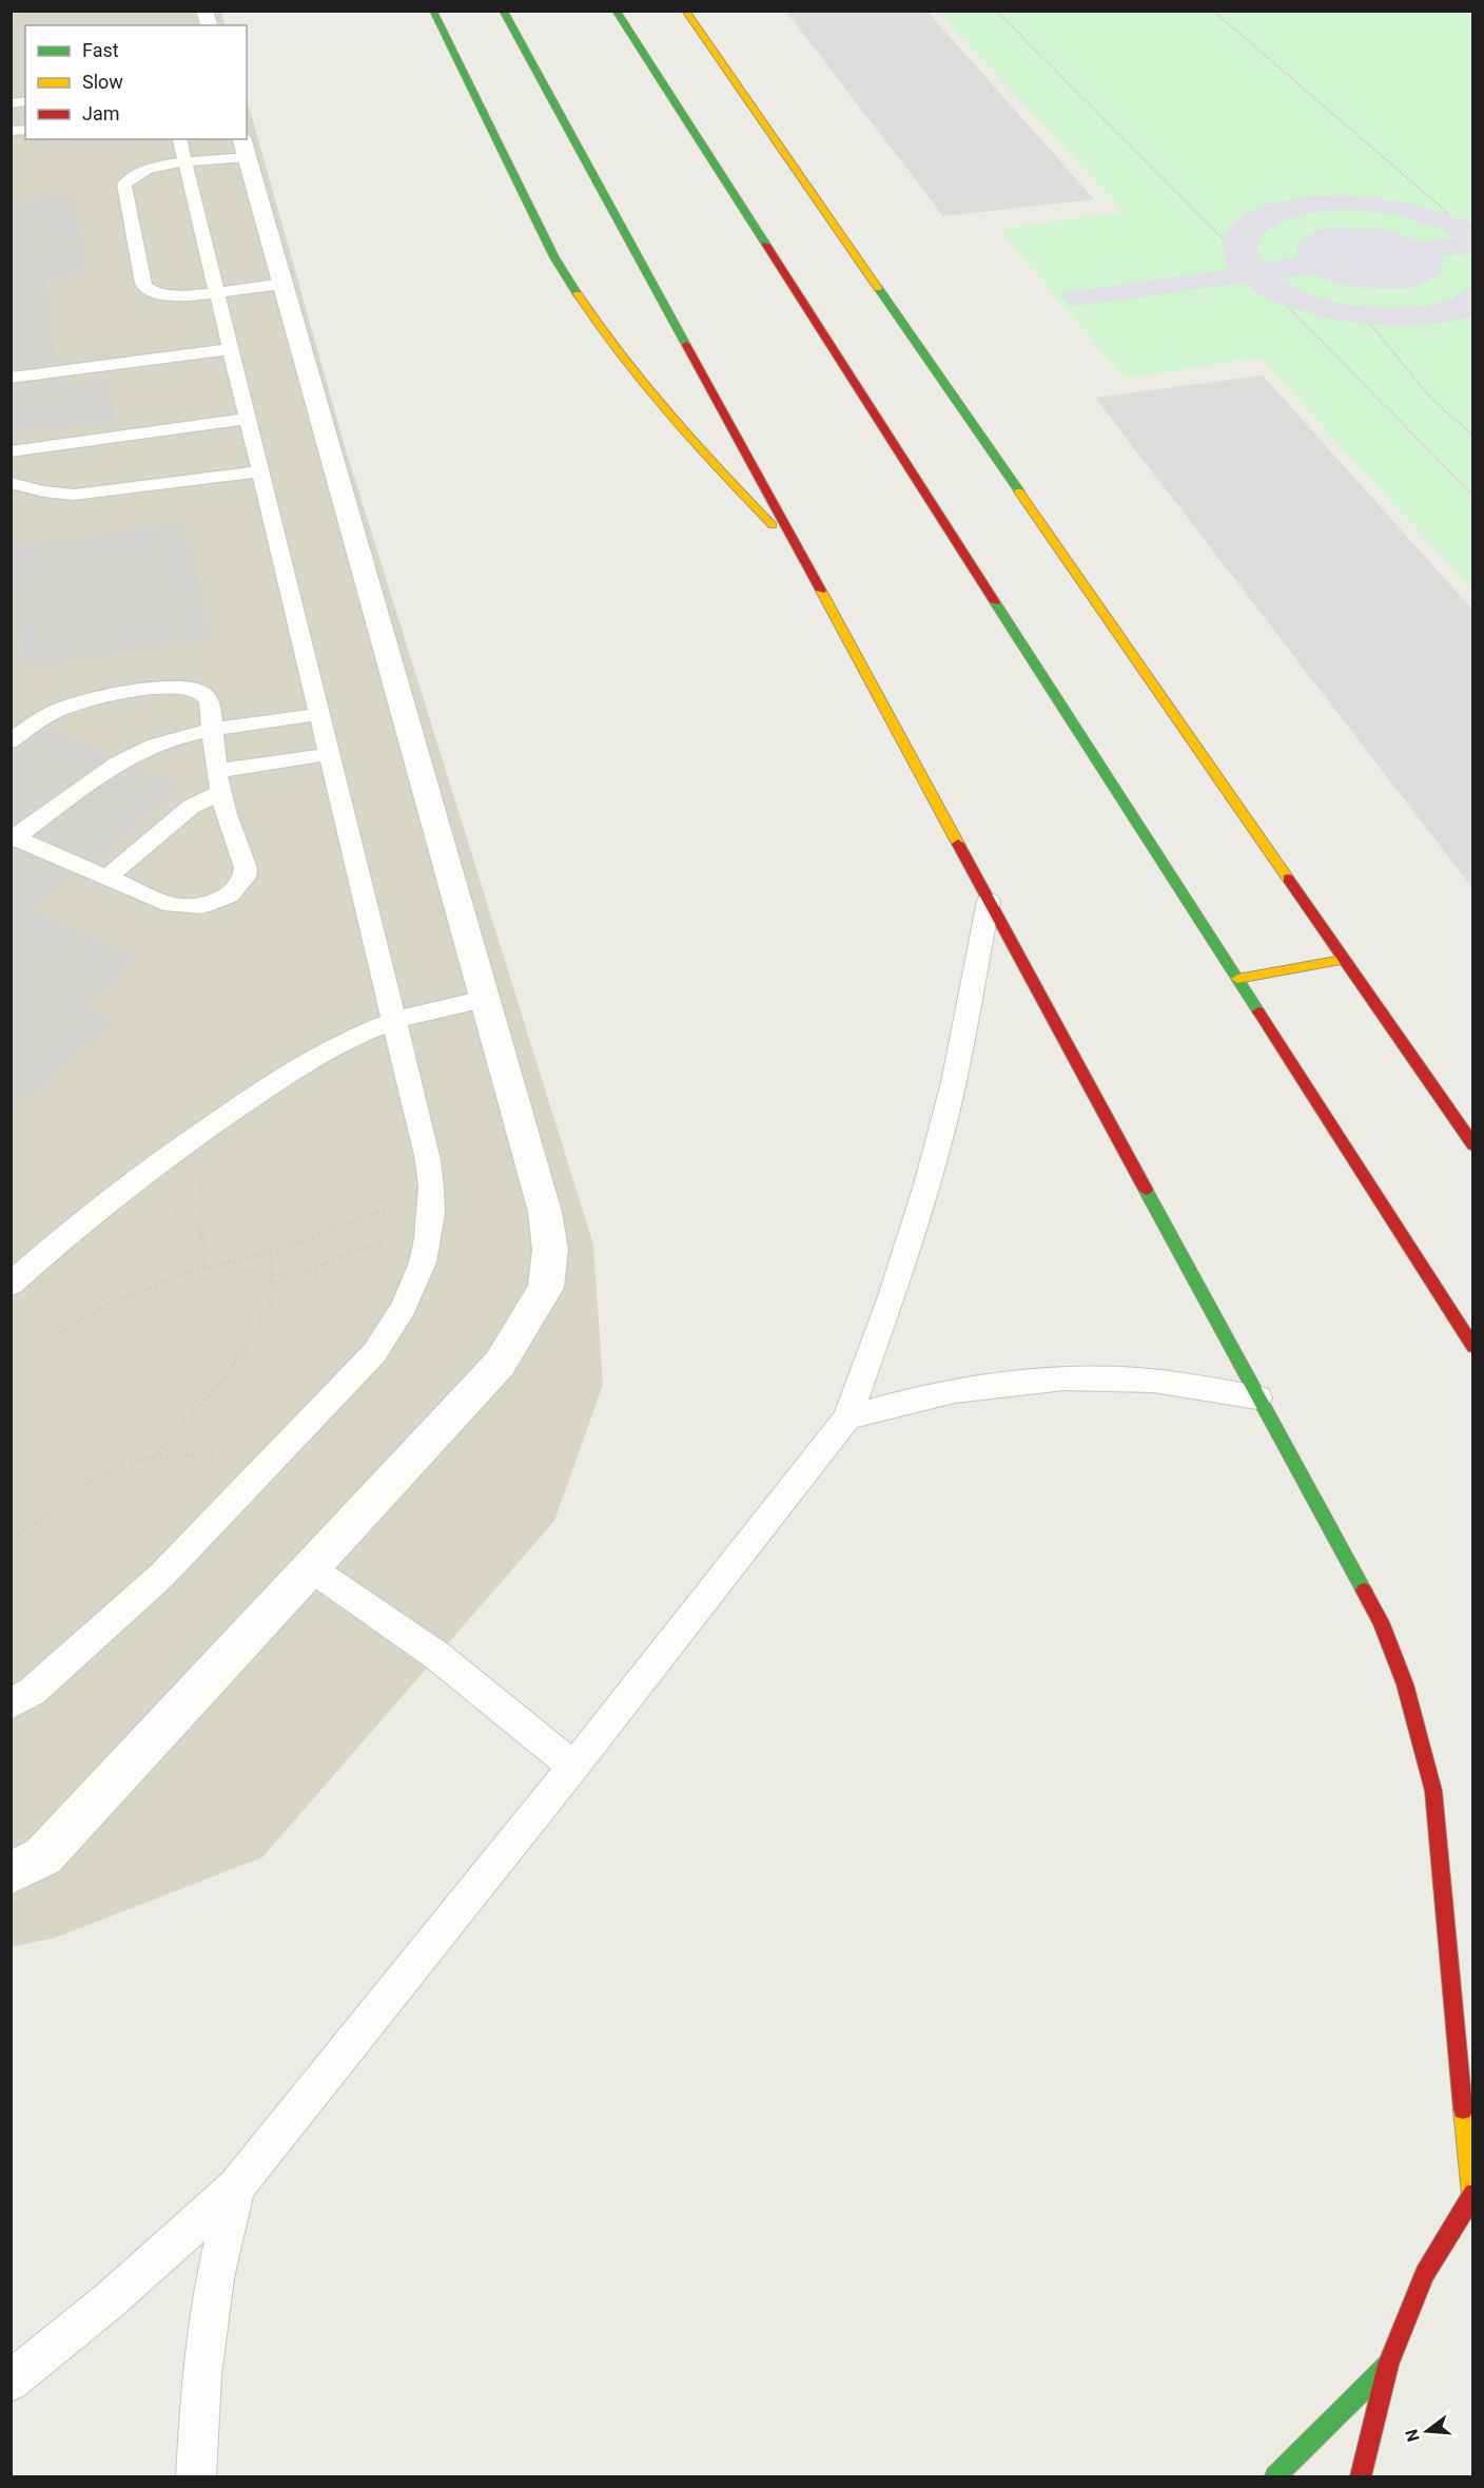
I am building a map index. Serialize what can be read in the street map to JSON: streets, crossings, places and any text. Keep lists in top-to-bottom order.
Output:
{
  "legend": ["Fast", "Slow", "Jam"],
  "north": "left"
}
